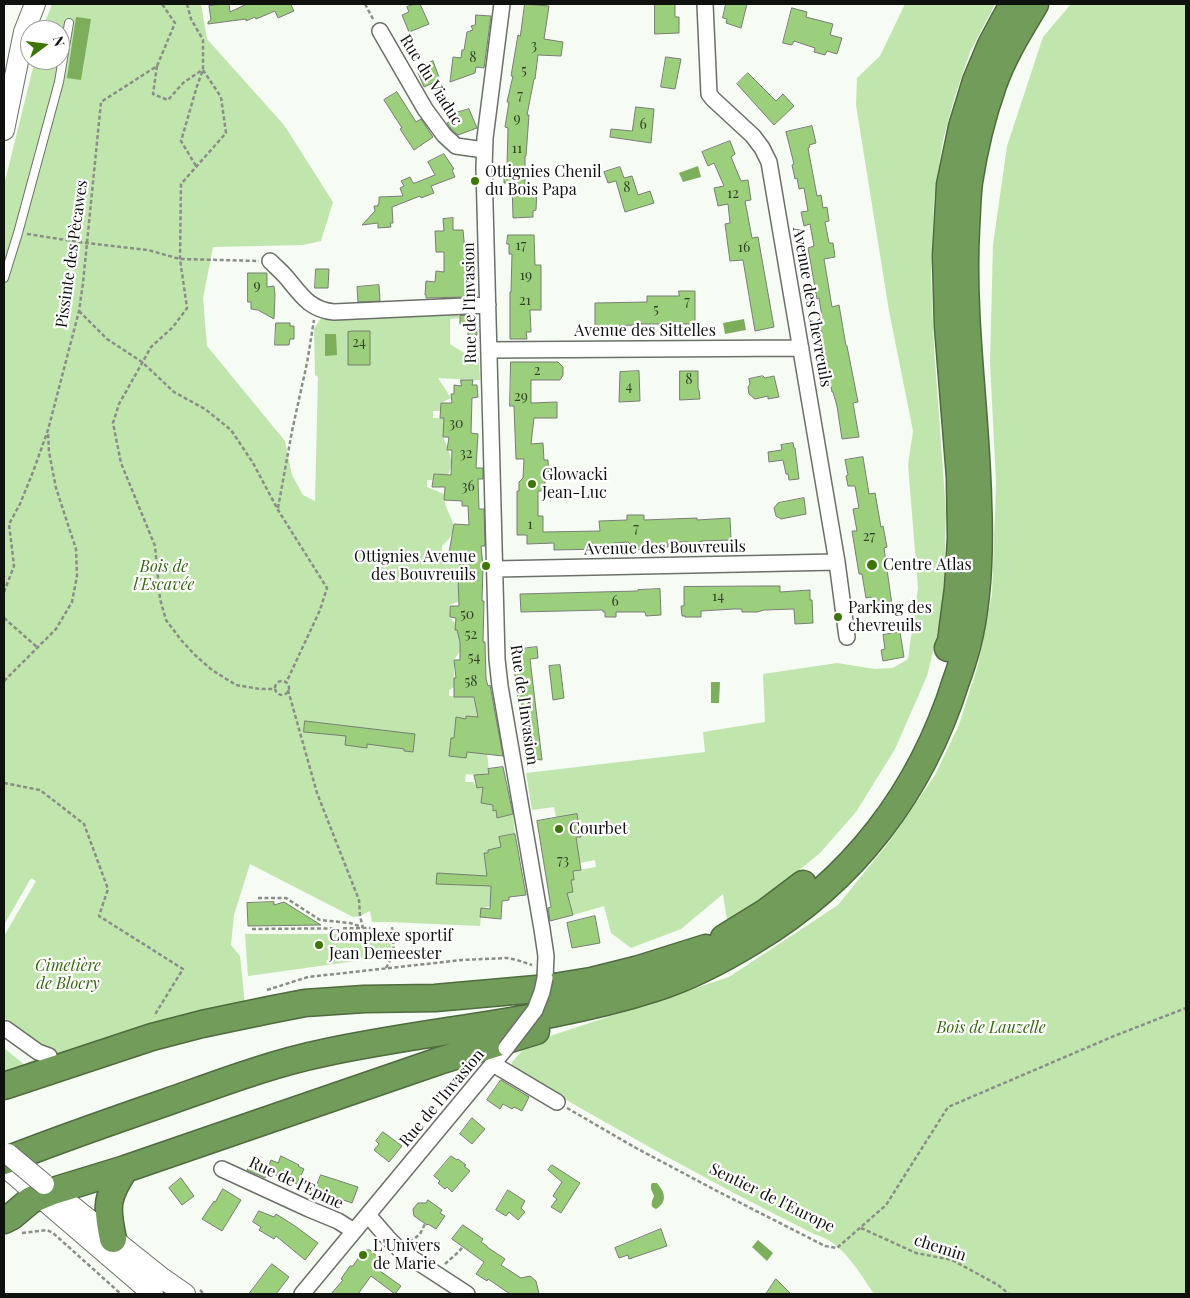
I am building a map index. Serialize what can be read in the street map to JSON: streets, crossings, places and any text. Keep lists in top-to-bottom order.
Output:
{
  "streets": {
    "street": [
      "Rue du Viaduc",
      "Rue de l'Invasion",
      "Avenue des Chevreuils",
      "Avenue des Sittelles",
      "Avenue des Bouvreuils",
      "Rue de l'Epine"
    ],
    "path": ["Pissinte des Pècawes", "Sentier de l'Europe", "chemin"]
  },
  "crossings": [
    ["Rue du Viaduc", "Rue de l'Invasion"],
    ["Rue de l'Invasion", "Avenue des Sittelles"],
    ["Rue de l'Invasion", "Avenue des Bouvreuils"],
    ["Rue de l'Invasion", "Rue de l'Epine"],
    ["Avenue des Chevreuils", "Avenue des Sittelles"],
    ["Avenue des Chevreuils", "Avenue des Bouvreuils"],
    ["Sentier de l'Europe", "chemin"]
  ],
  "parks": ["Bois de l'Escavée", "Cimetière de Blocry", "Bois de Lauzelle"],
  "places": [
    "Ottignies Chenil du Bois Papa",
    "Glowacki Jean-Luc",
    "Centre Atlas",
    "Ottignies Avenue des Bouvreuils",
    "Parking des chevreuils",
    "Courbet",
    "Complexe sportif Jean Demeester",
    "L'Univers de Marie"
  ],
  "house_numbers": [
    "3",
    "8",
    "5",
    "7",
    "9",
    "6",
    "11",
    "8",
    "12",
    "17",
    "16",
    "19",
    "9",
    "21",
    "7",
    "5",
    "24",
    "2",
    "8",
    "4",
    "29",
    "30",
    "32",
    "36",
    "1",
    "7",
    "27",
    "14",
    "6",
    "50",
    "52",
    "54",
    "58",
    "73"
  ],
  "north": "right"
}
